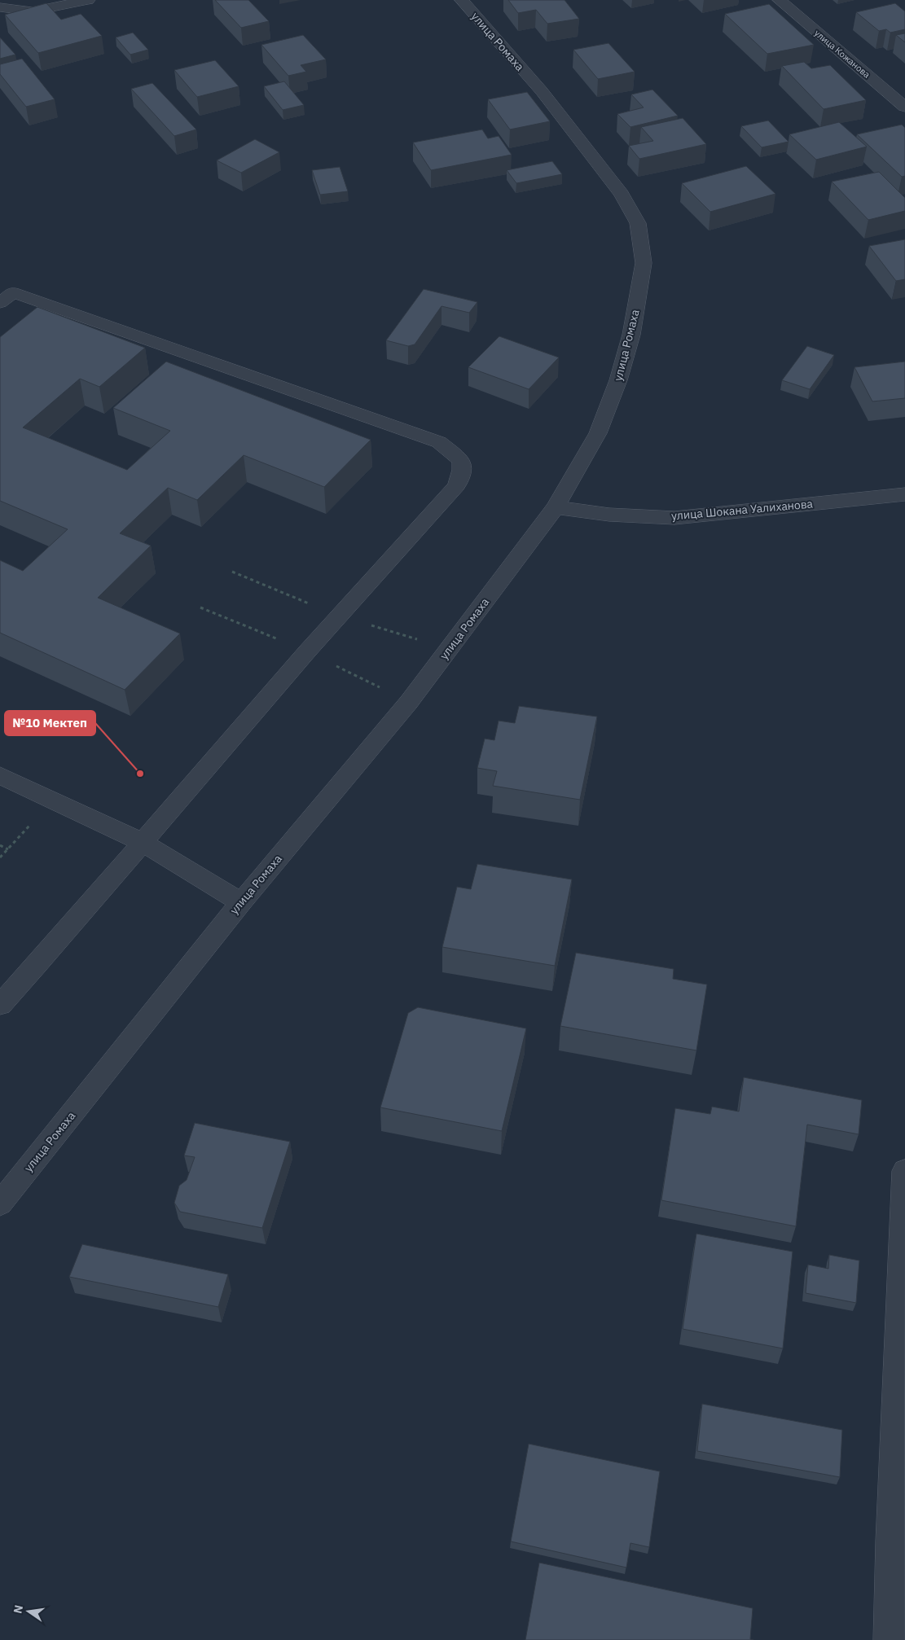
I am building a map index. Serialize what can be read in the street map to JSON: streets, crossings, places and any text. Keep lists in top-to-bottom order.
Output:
{
  "streets": {
    "street": ["улица Ромаха", "улица Кожанова", "улица Шокана Уалиханова"]
  },
  "crossings": [
    ["улица Ромаха", "улица Шокана Уалиханова"]
  ],
  "places": ["№10 Мектеп"],
  "north": "left"
}
